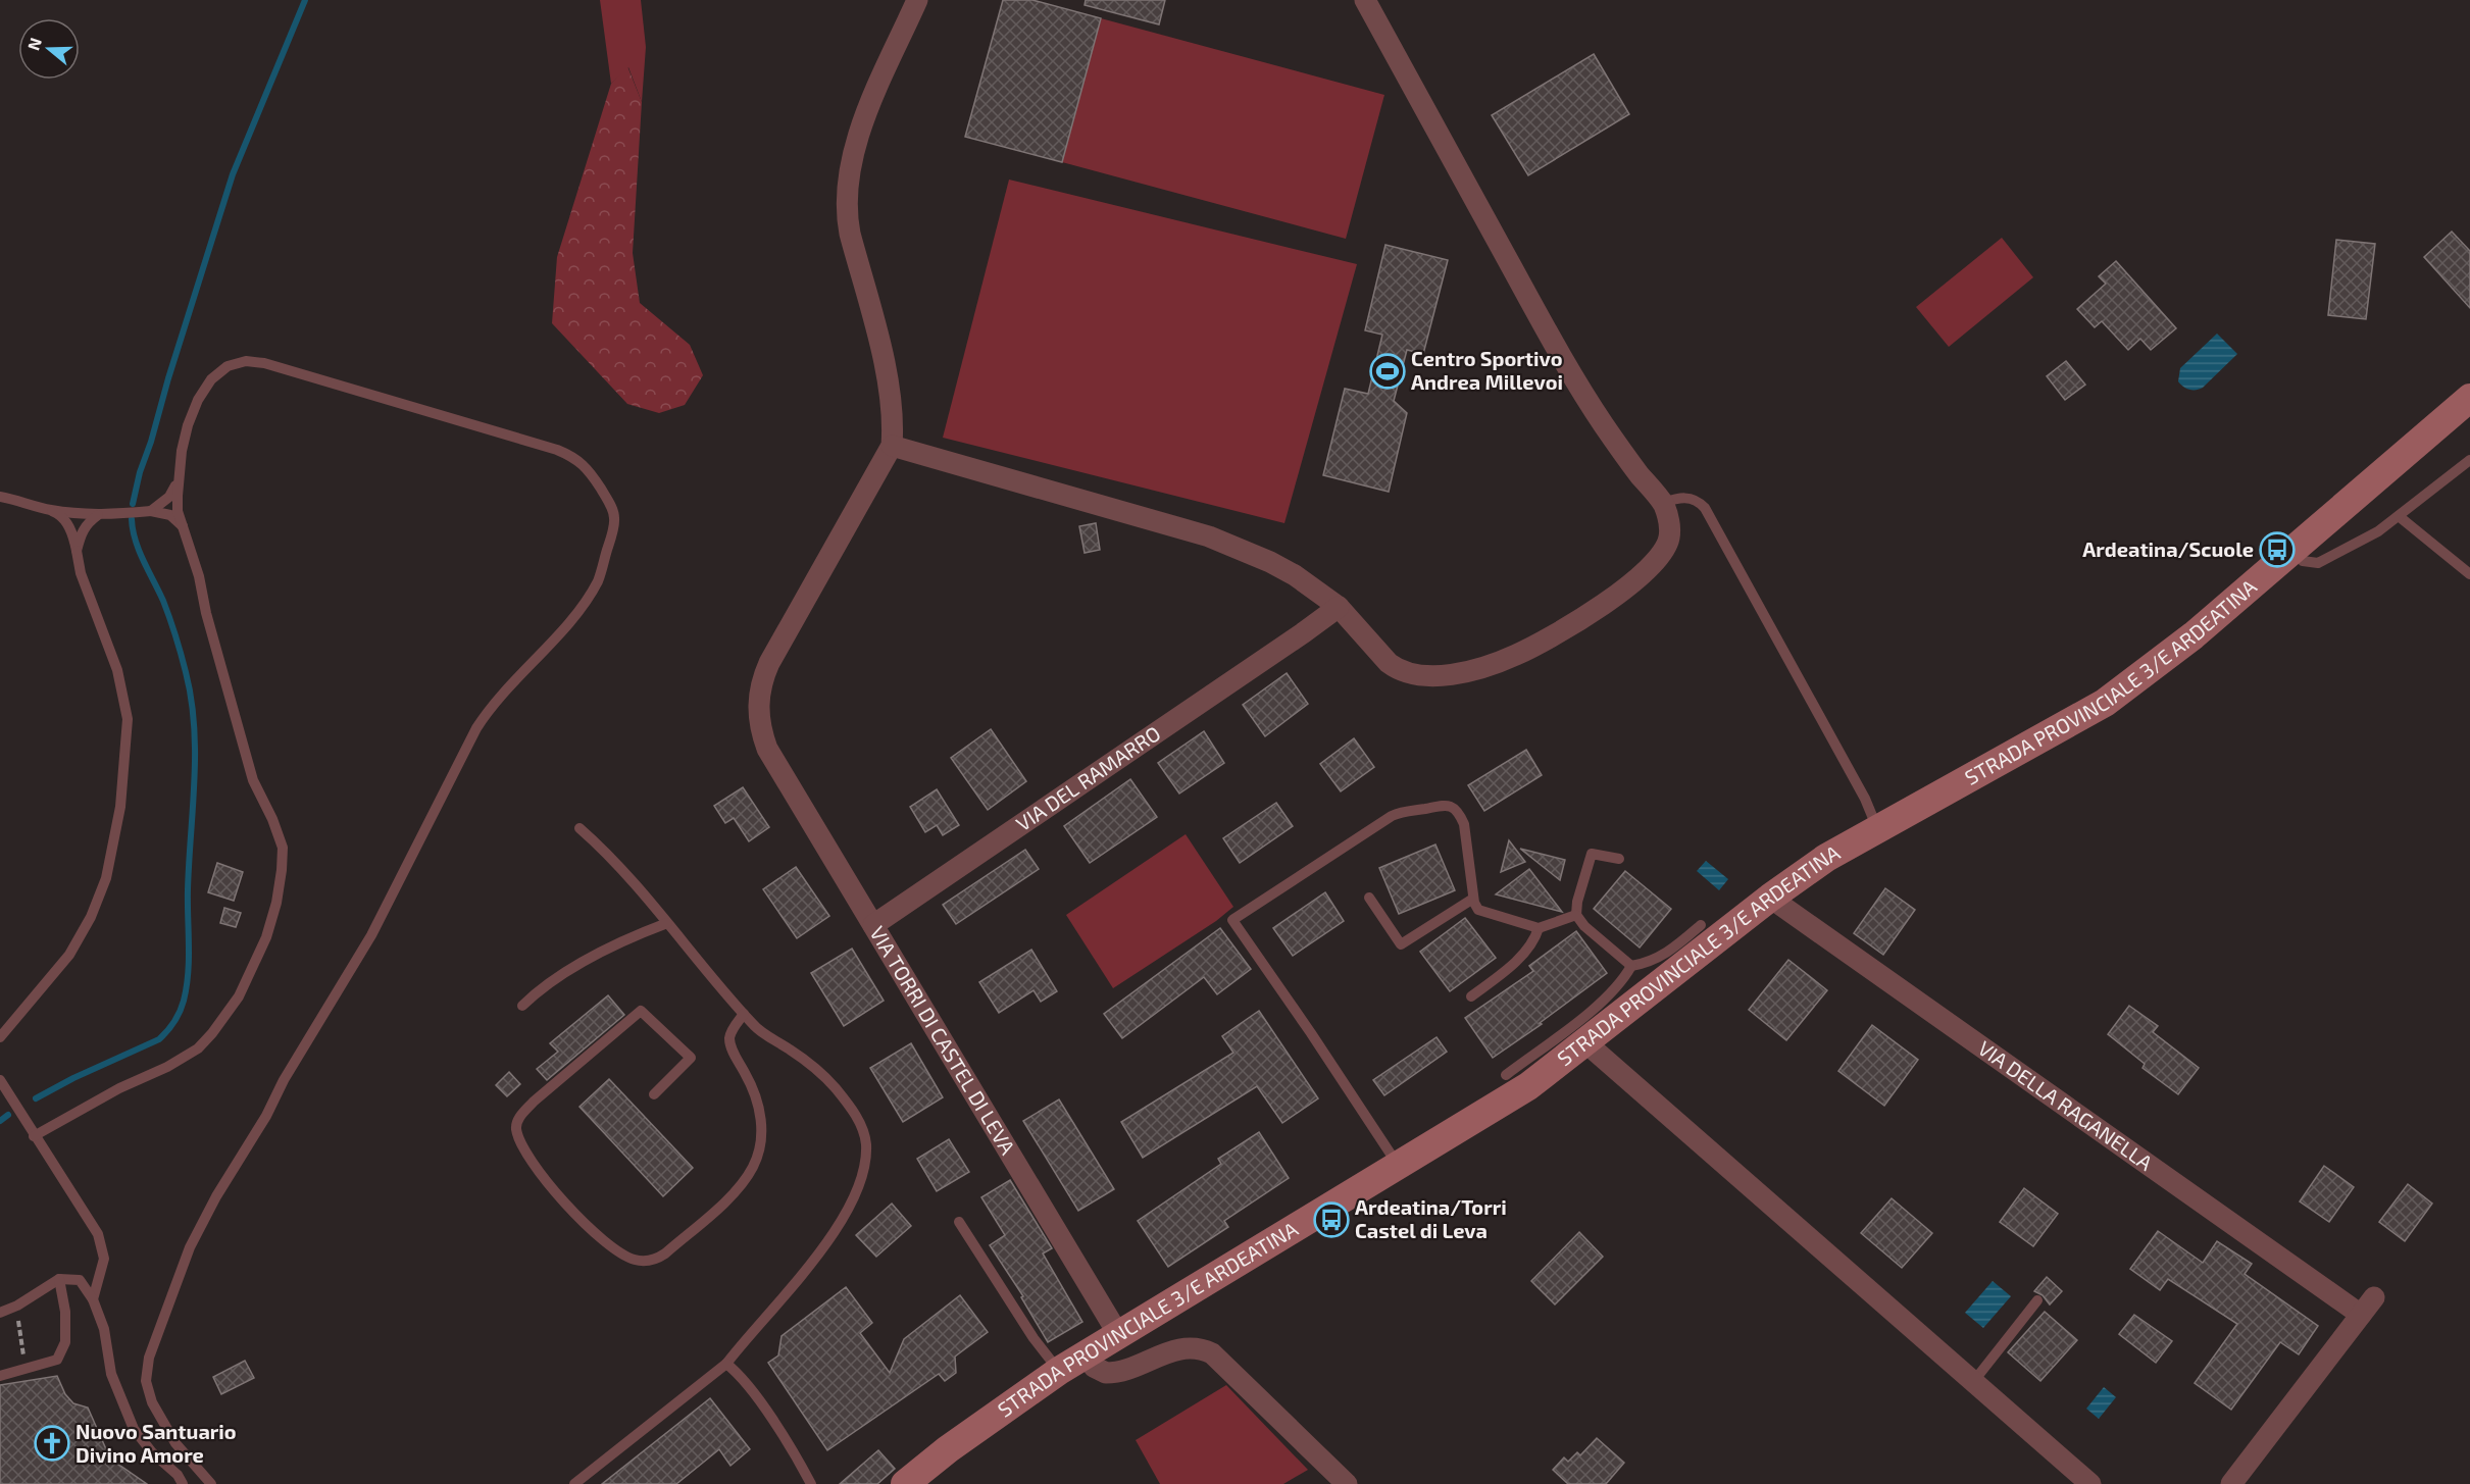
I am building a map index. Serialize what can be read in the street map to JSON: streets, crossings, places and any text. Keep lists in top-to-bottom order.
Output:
{
  "streets": {
    "main road": ["STRADA PROVINCIALE 3/E ARDEATINA"],
    "street": ["VIA DEL RAMARRO", "VIA TORRI DI CASTEL DI LEVA", "VIA DELLA RAGANELLA"]
  },
  "crossings": [
    ["STRADA PROVINCIALE 3/E ARDEATINA", "VIA TORRI DI CASTEL DI LEVA"],
    ["STRADA PROVINCIALE 3/E ARDEATINA", "VIA DELLA RAGANELLA"],
    ["VIA DEL RAMARRO", "VIA TORRI DI CASTEL DI LEVA"]
  ],
  "places": {
    "sports": ["Centro Sportivo Andrea Millevoi"],
    "bus stop": ["Ardeatina/Scuole", "Ardeatina/Torri Castel di Leva"],
    "church": ["Nuovo Santuario Divino Amore"]
  },
  "north": "left"
}
